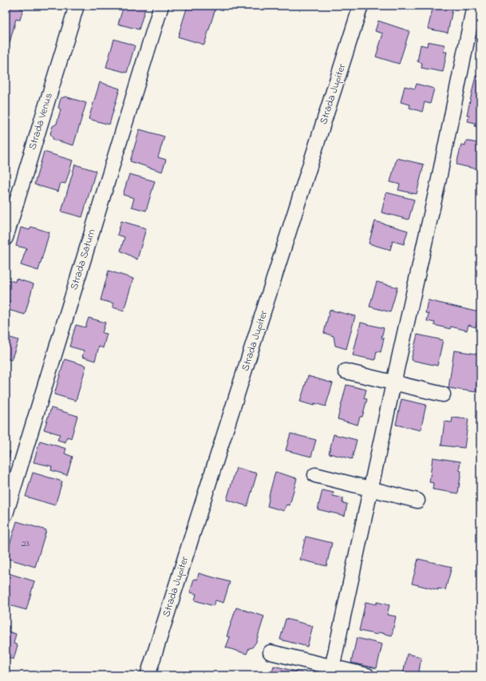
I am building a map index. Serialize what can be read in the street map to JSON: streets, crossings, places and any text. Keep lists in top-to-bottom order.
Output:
{
  "streets": {
    "street": ["Strada Jupiter", "Strada Venus", "Strada Saturn"]
  },
  "house_numbers": ["23"]
}
